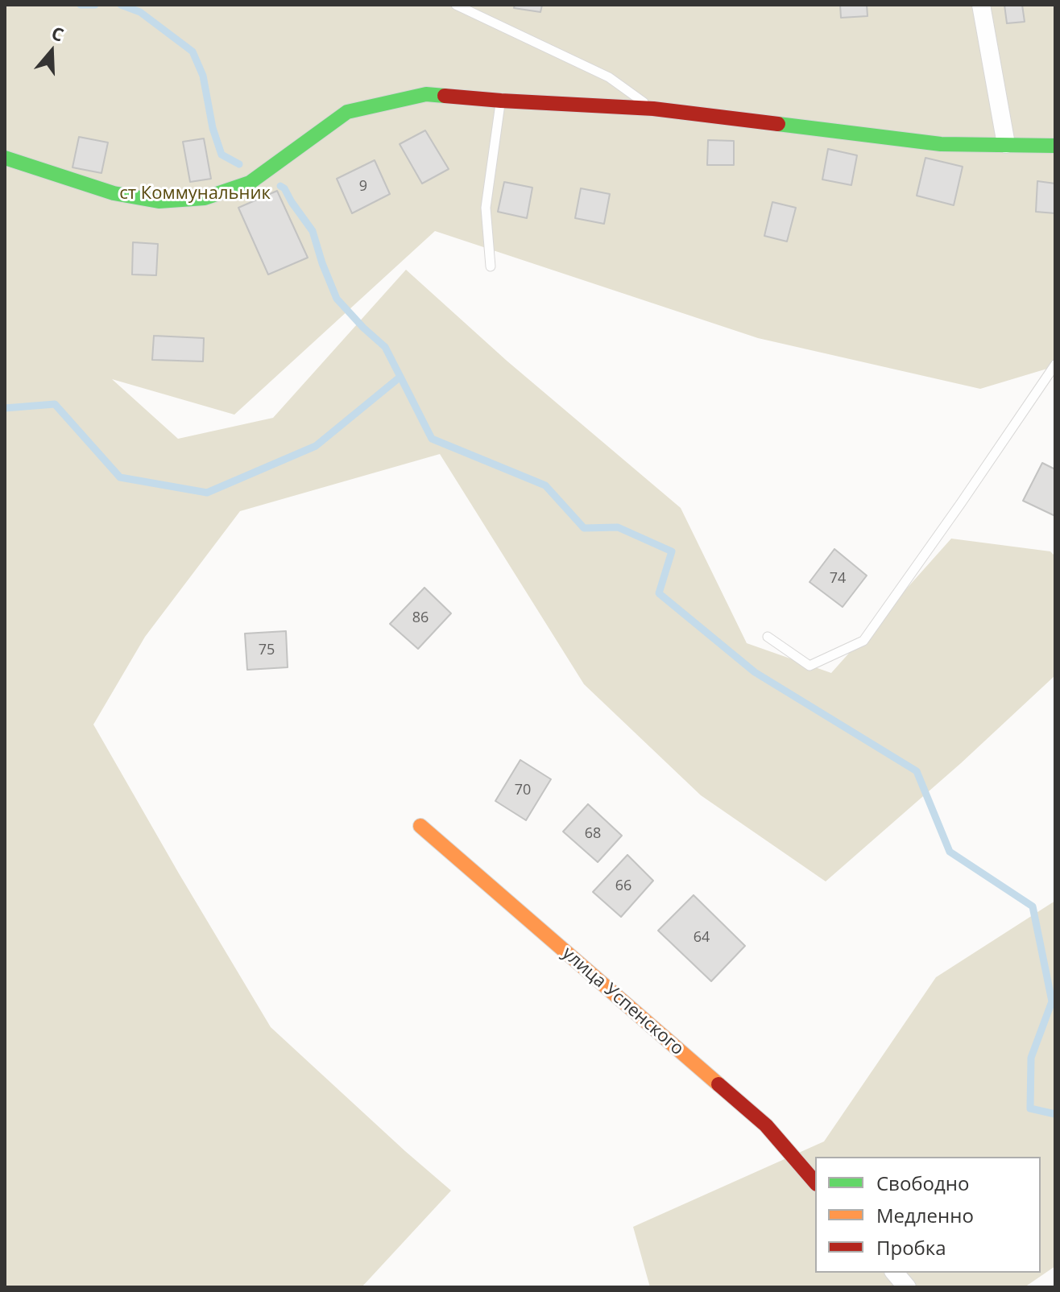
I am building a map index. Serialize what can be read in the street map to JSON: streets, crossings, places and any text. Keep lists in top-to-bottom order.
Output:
{
  "streets": {
    "street": ["улица Успенского"]
  },
  "parks": ["ст Коммунальник"],
  "house_numbers": [
    "9",
    "74",
    "86",
    "75",
    "70",
    "68",
    "66",
    "64"
  ],
  "legend": ["Свободно", "Медленно", "Пробка"],
  "north": "top"
}
